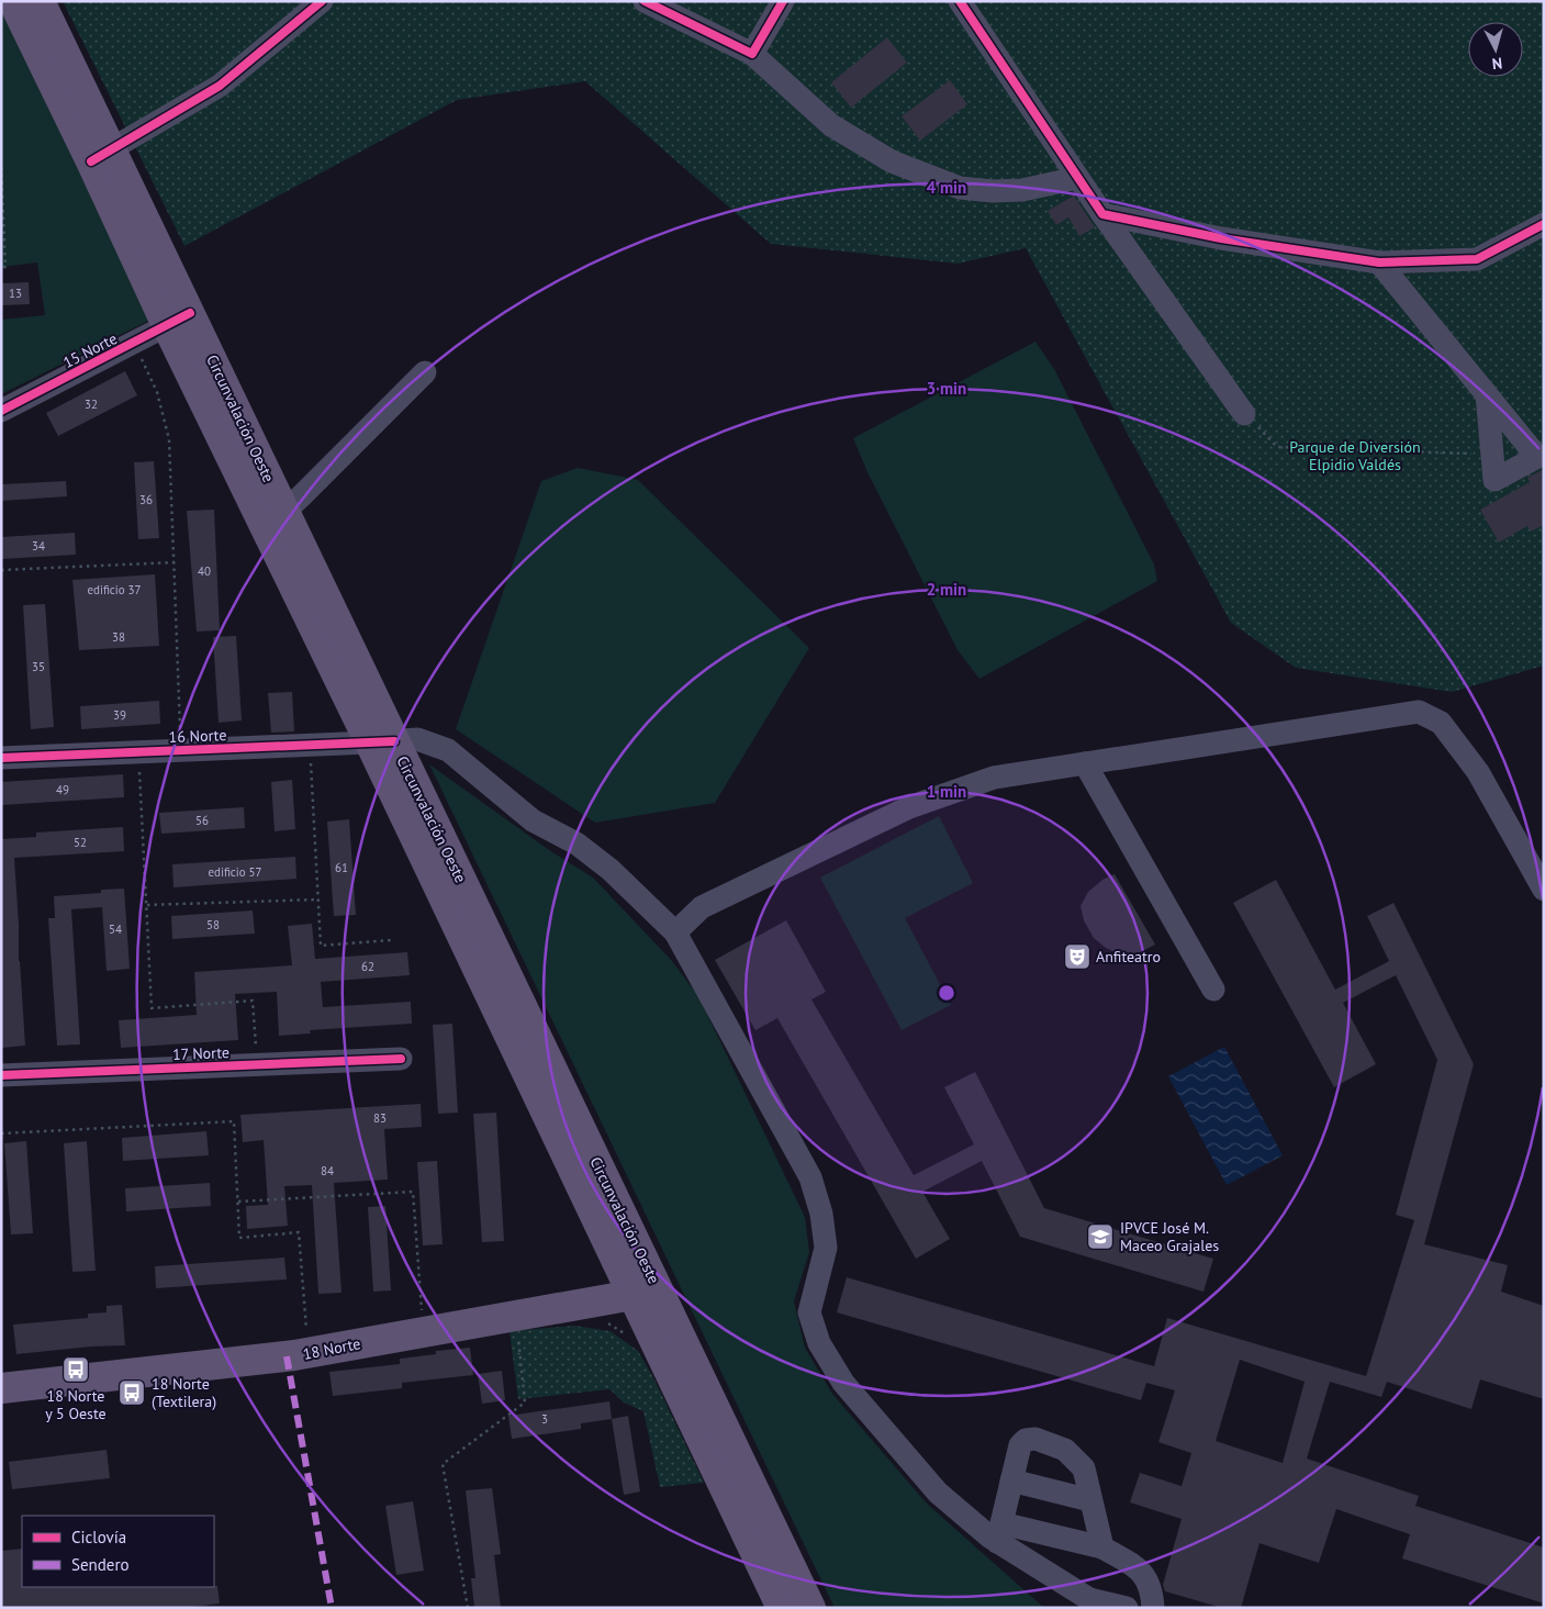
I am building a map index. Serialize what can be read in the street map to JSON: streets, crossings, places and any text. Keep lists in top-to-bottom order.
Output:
{
  "streets": {
    "main road": ["Circunvalación Oeste", "18 Norte"],
    "street": ["15 Norte", "16 Norte", "17 Norte"]
  },
  "crossings": [
    ["15 Norte", "Circunvalación Oeste"],
    ["Circunvalación Oeste", "16 Norte"],
    ["Circunvalación Oeste", "18 Norte"]
  ],
  "parks": ["Parque de Diversión Elpidio Valdés"],
  "places": {
    "theatre": ["Anfiteatro"],
    "school or university": ["IPVCE José M. Maceo Grajales"],
    "bus stop": ["18 Norte y 5 Oeste", "18 Norte (Textilera)"]
  },
  "house_numbers": [
    "13",
    "32",
    "36",
    "34",
    "40",
    "edificio 37",
    "38",
    "35",
    "39",
    "49",
    "56",
    "52",
    "61",
    "edificio 57",
    "58",
    "54",
    "62",
    "83",
    "84",
    "3"
  ],
  "legend": ["Ciclovía", "Sendero"],
  "north": "bottom",
  "rings": [
    "4 min",
    "3 min",
    "2 min",
    "1 min"
  ]
}
